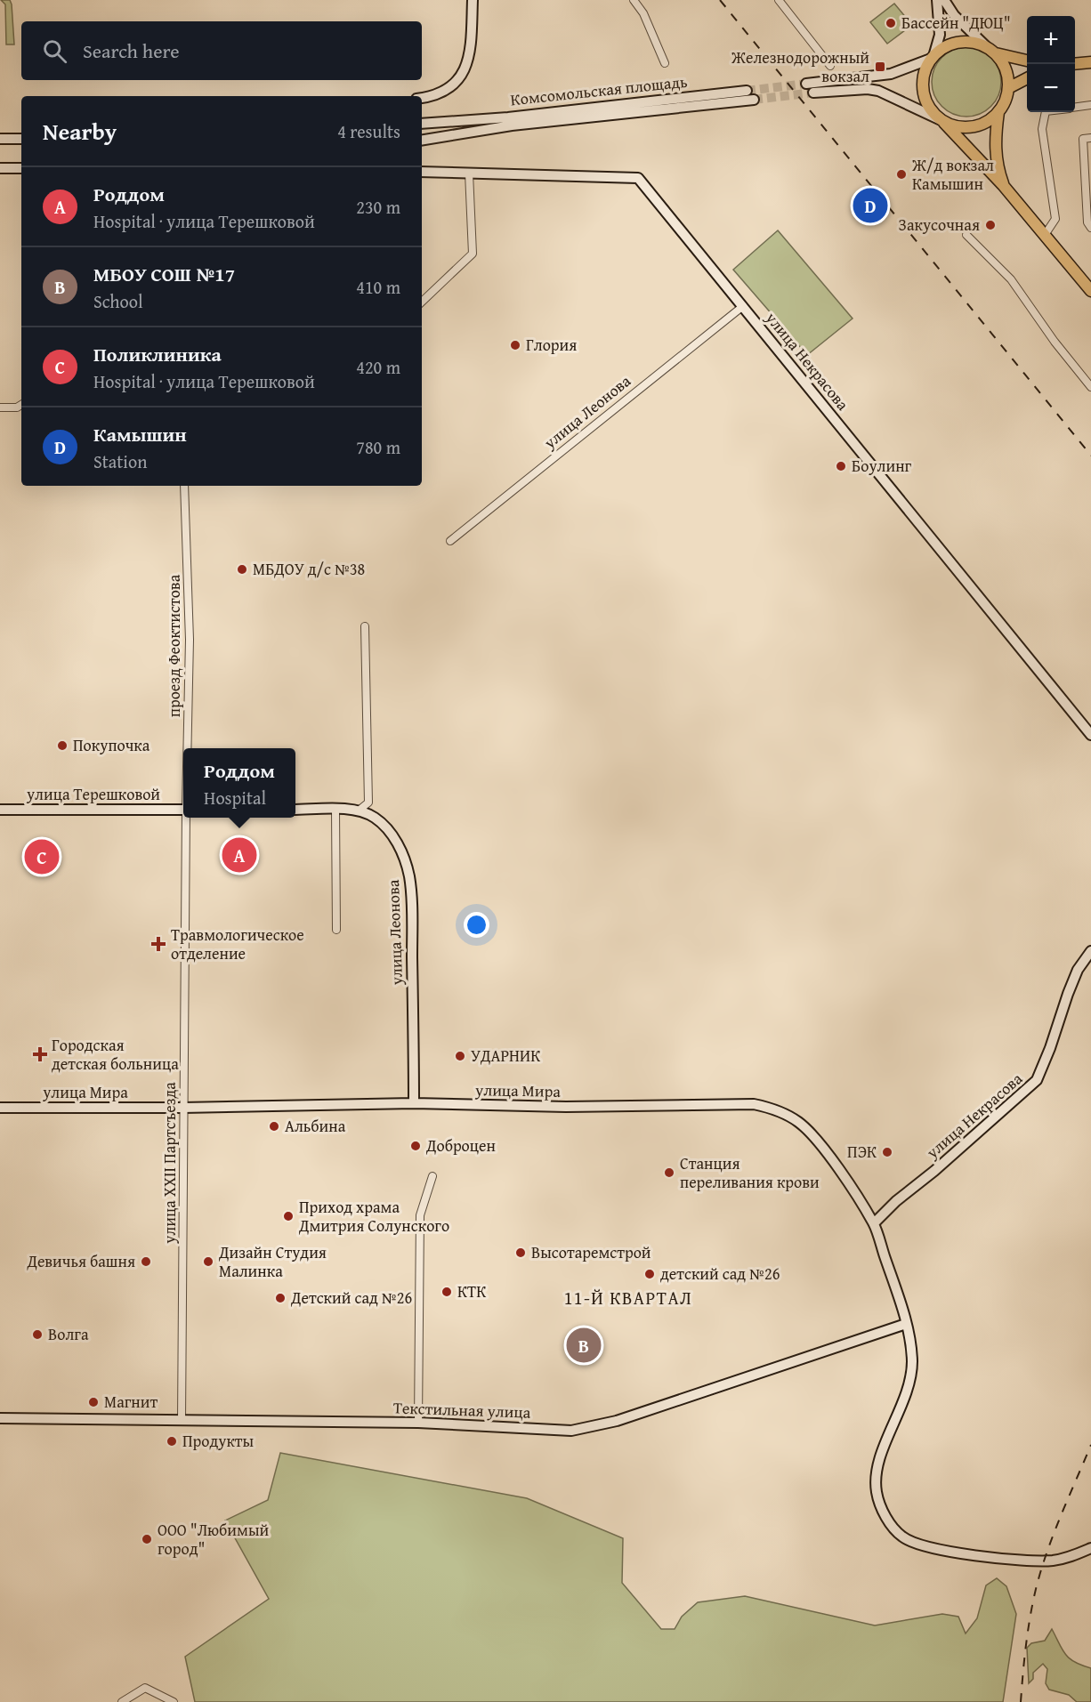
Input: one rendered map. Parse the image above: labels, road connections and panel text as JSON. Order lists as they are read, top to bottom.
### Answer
{
  "streets": {
    "street": [
      "Комсомольская площадь",
      "улица Некрасова",
      "улица Леонова",
      "проезд Феоктистова",
      "улица Терешковой",
      "улица Мира",
      "улица XXII Партсъезда",
      "Текстильная улица"
    ]
  },
  "crossings": [
    ["улица Некрасова", "улица Леонова"],
    ["улица Некрасова", "улица Мира"],
    ["улица Леонова", "улица Мира"],
    ["улица Мира", "улица XXII Партсъезда"],
    ["улица Мира", "Текстильная улица"],
    ["улица XXII Партсъезда", "Текстильная улица"]
  ],
  "districts": ["11-Й КВАРТАЛ"],
  "places": {
    "other": [
      "Бассейн \"ДЮЦ\"",
      "Ж/д вокзал Камышин",
      "Закусочная",
      "Глория",
      "Боулинг",
      "МБДОУ д/с №38",
      "Покупочка",
      "УДАРНИК",
      "Альбина",
      "Доброцен",
      "ПЭК",
      "Станция переливания крови",
      "Приход храма Дмитрия Солунского",
      "Высотаремстрой",
      "Девичья башня",
      "Дизайн Студия Малинка",
      "детский сад №26",
      "КТК",
      "Детский сад №26",
      "Волга",
      "Магнит",
      "Продукты",
      "ООО \"Любимый город\""
    ],
    "transit": ["Железнодорожный вокзал"],
    "health": ["Травмологическое отделение", "Городская детская больница"]
  },
  "page": {
    "map_buttons": ["+", "−"],
    "search": "Search here",
    "heading": ["Nearby", "4 results"],
    "list": [
      {
        "mark": "A",
        "name": "Роддом",
        "note": "Hospital · улица Терешковой",
        "value": "230 m"
      },
      {
        "mark": "B",
        "name": "МБОУ СОШ №17",
        "note": "School",
        "value": "410 m"
      },
      {
        "mark": "C",
        "name": "Поликлиника",
        "note": "Hospital · улица Терешковой",
        "value": "420 m"
      },
      {
        "mark": "D",
        "name": "Камышин",
        "note": "Station",
        "value": "780 m"
      }
    ],
    "pins": [
      "D",
      "A",
      "C",
      "B"
    ],
    "popup": ["Роддом", "Hospital"]
  }
}
